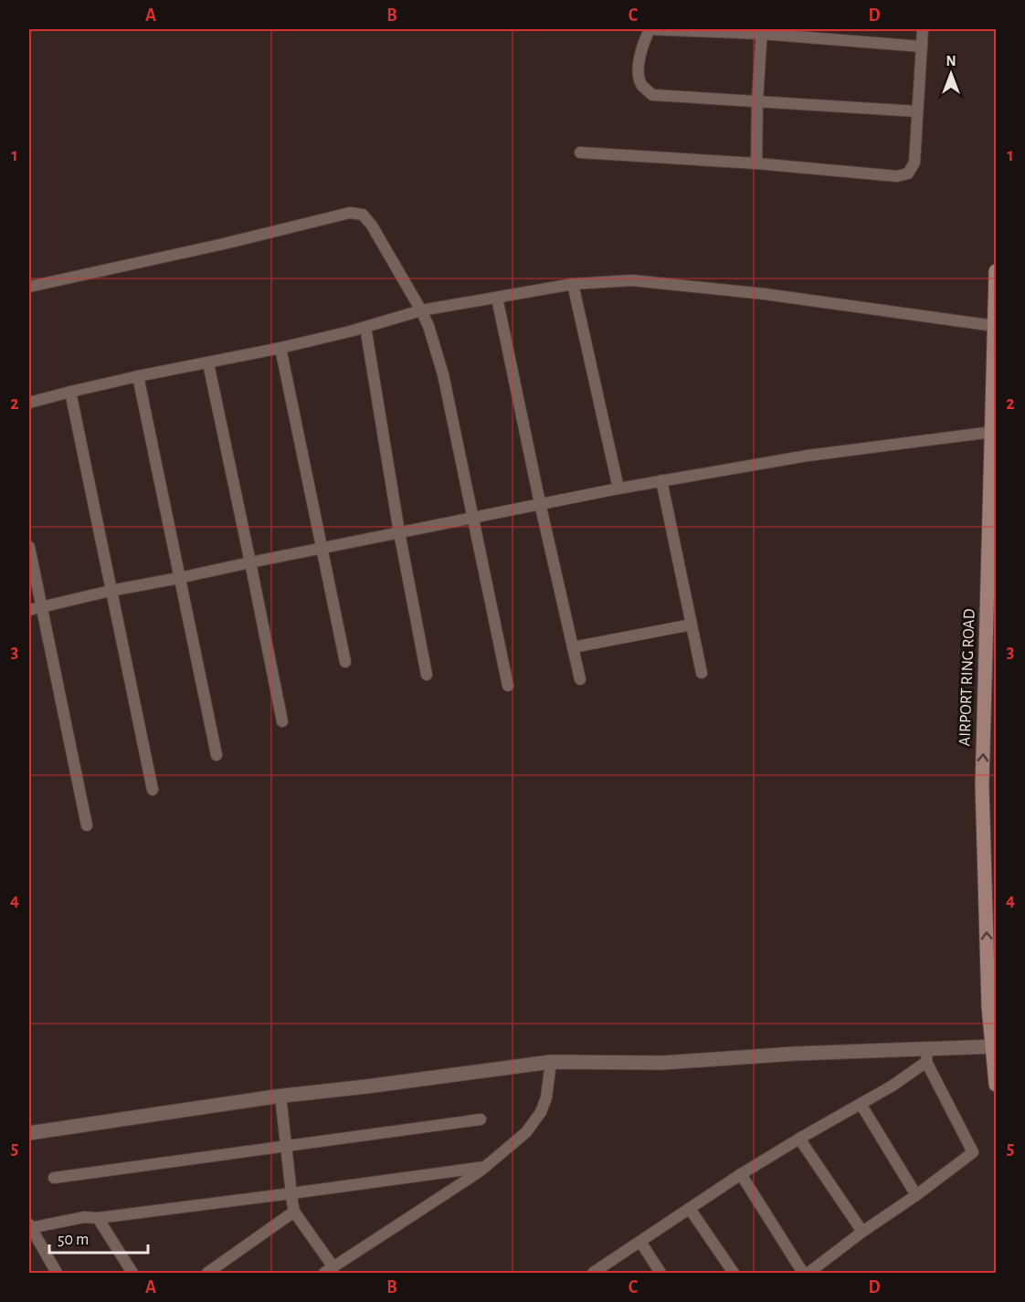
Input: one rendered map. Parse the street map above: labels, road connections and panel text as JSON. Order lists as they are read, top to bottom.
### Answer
{
  "streets": {
    "main road": ["AIRPORT RING ROAD"]
  },
  "one_way": ["AIRPORT RING ROAD"],
  "scale_bar": "50 m",
  "north": "top",
  "grid": {
    "columns": [
      "A",
      "B",
      "C",
      "D"
    ],
    "rows": [
      "1",
      "2",
      "3",
      "4",
      "5"
    ]
  }
}
